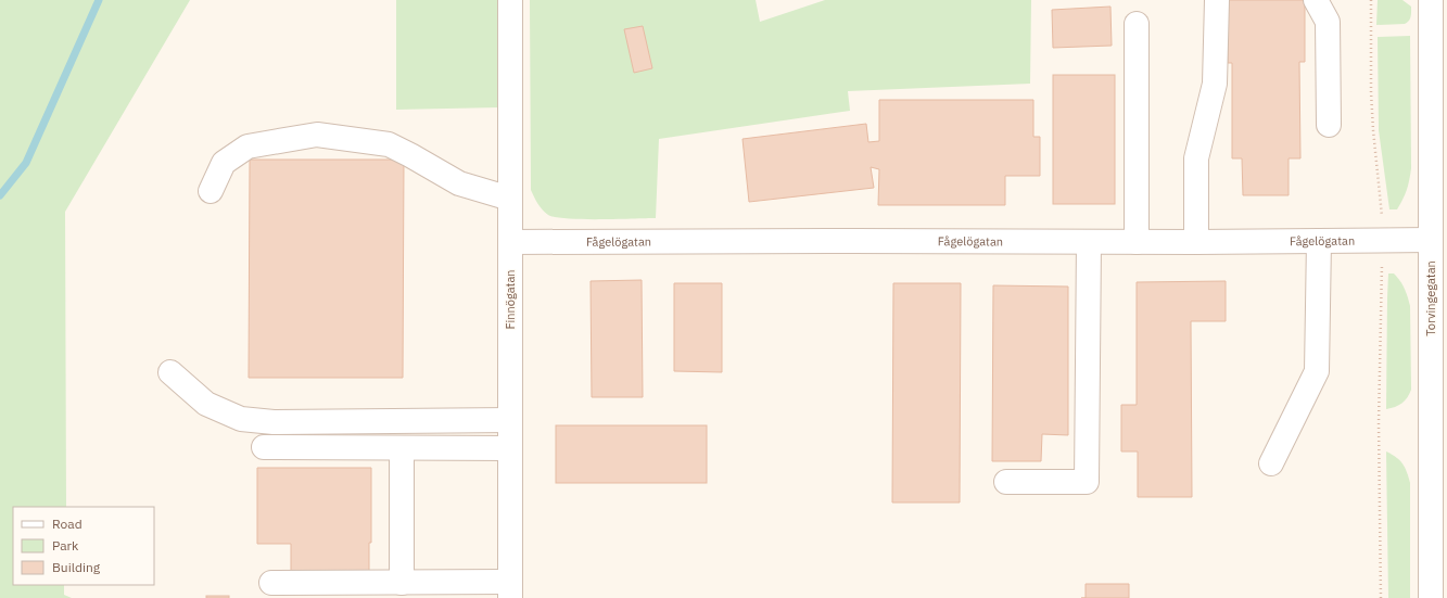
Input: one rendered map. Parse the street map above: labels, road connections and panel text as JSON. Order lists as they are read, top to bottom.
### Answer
{
  "streets": {
    "street": ["Fågelögatan", "Torvingegatan", "Finnögatan"]
  },
  "crossings": [
    ["Fågelögatan", "Torvingegatan"],
    ["Fågelögatan", "Finnögatan"]
  ],
  "legend": ["Road", "Park", "Building"]
}
